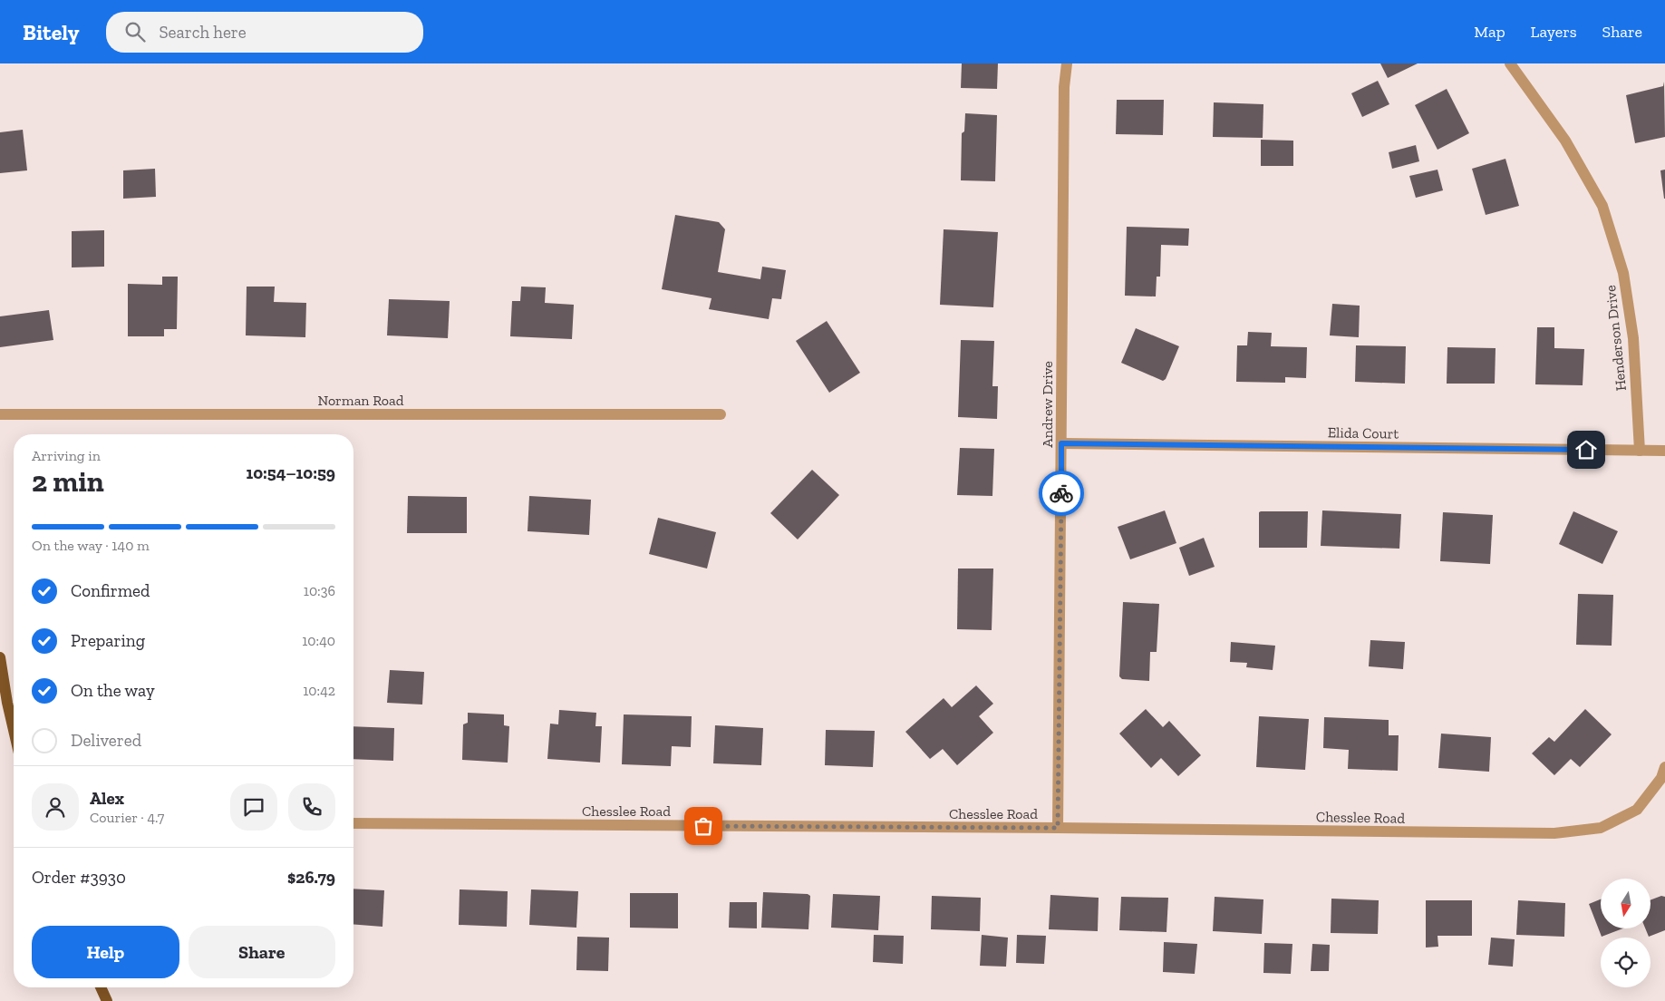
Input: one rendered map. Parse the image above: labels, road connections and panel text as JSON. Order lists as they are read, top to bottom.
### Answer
{
  "streets": {
    "street": [
      "Henderson Drive",
      "Norman Road",
      "Andrew Drive",
      "Elida Court",
      "Chesslee Road"
    ]
  },
  "crossings": [
    ["Henderson Drive", "Elida Court"],
    ["Andrew Drive", "Elida Court"],
    ["Andrew Drive", "Chesslee Road"]
  ],
  "north": "bottom",
  "page": {
    "header": "Bitely",
    "search": "Search here",
    "nav": ["Map", "Layers", "Share"],
    "heading": ["2 min", "Arriving in", "10:54–10:59"],
    "panel": [
      "Alex",
      "Courier · 4.7",
      "Order #3930",
      "$26.79"
    ],
    "bar": "On the way · 140 m",
    "list": [
      ["Confirmed", "10:36"],
      ["Preparing", "10:40"],
      ["On the way", "10:42"],
      "Delivered"
    ],
    "buttons": ["Help", "Share"]
  }
}
